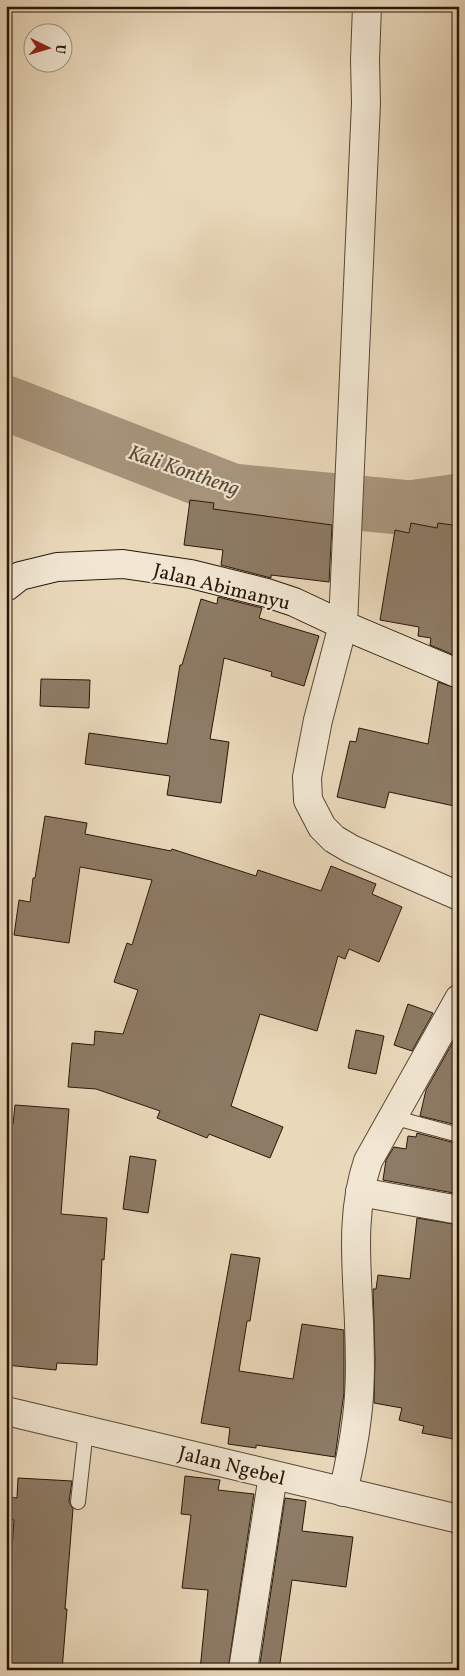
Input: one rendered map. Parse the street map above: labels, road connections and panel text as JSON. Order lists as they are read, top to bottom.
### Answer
{
  "streets": {
    "street": ["Jalan Abimanyu", "Jalan Ngebel"]
  },
  "water": ["Kali Kontheng"],
  "north": "right"
}
